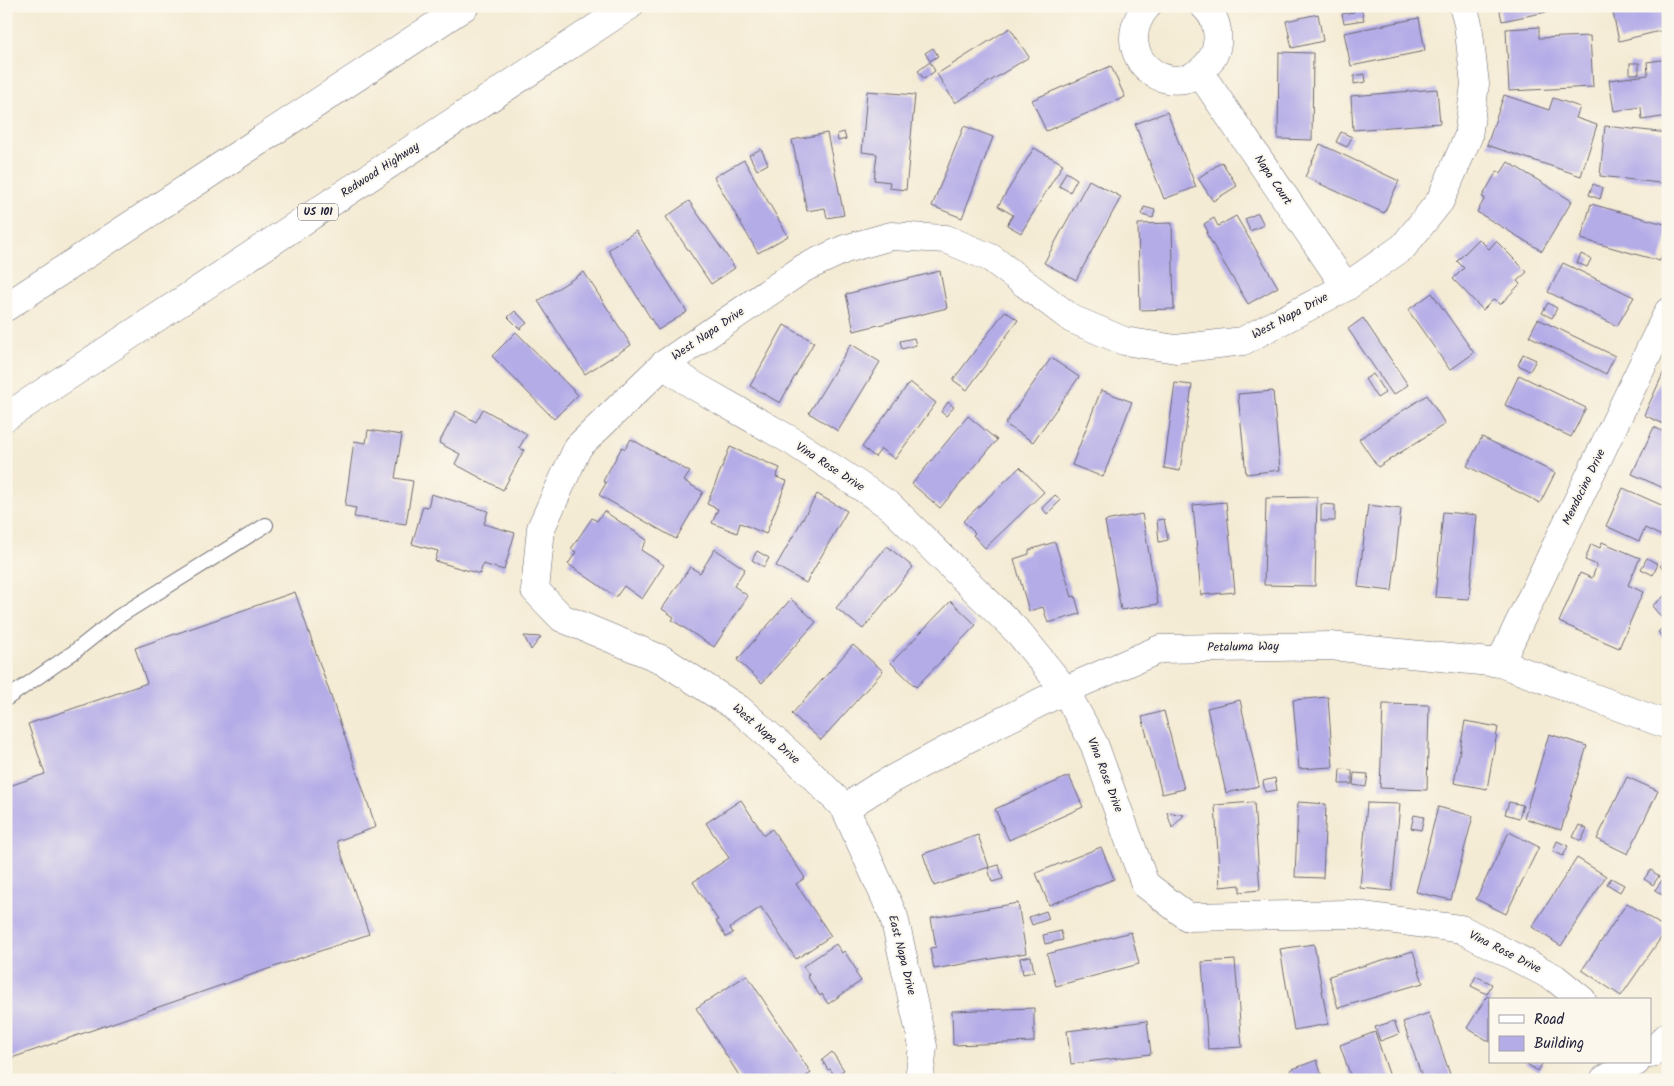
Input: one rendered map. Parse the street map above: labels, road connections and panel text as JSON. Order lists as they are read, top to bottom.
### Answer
{
  "streets": {
    "main road": [
      "Redwood Highway",
      "Napa Court",
      "US 101",
      "West Napa Drive",
      "Vina Rose Drive",
      "Mendocino Drive",
      "Petaluma Way",
      "East Napa Drive"
    ]
  },
  "crossings": [
    ["Napa Court", "West Napa Drive"],
    ["West Napa Drive", "Vina Rose Drive"],
    ["West Napa Drive", "Petaluma Way"],
    ["West Napa Drive", "East Napa Drive"],
    ["Vina Rose Drive", "Petaluma Way"],
    ["Mendocino Drive", "Petaluma Way"],
    ["Petaluma Way", "East Napa Drive"]
  ],
  "legend": ["Road", "Building"]
}
